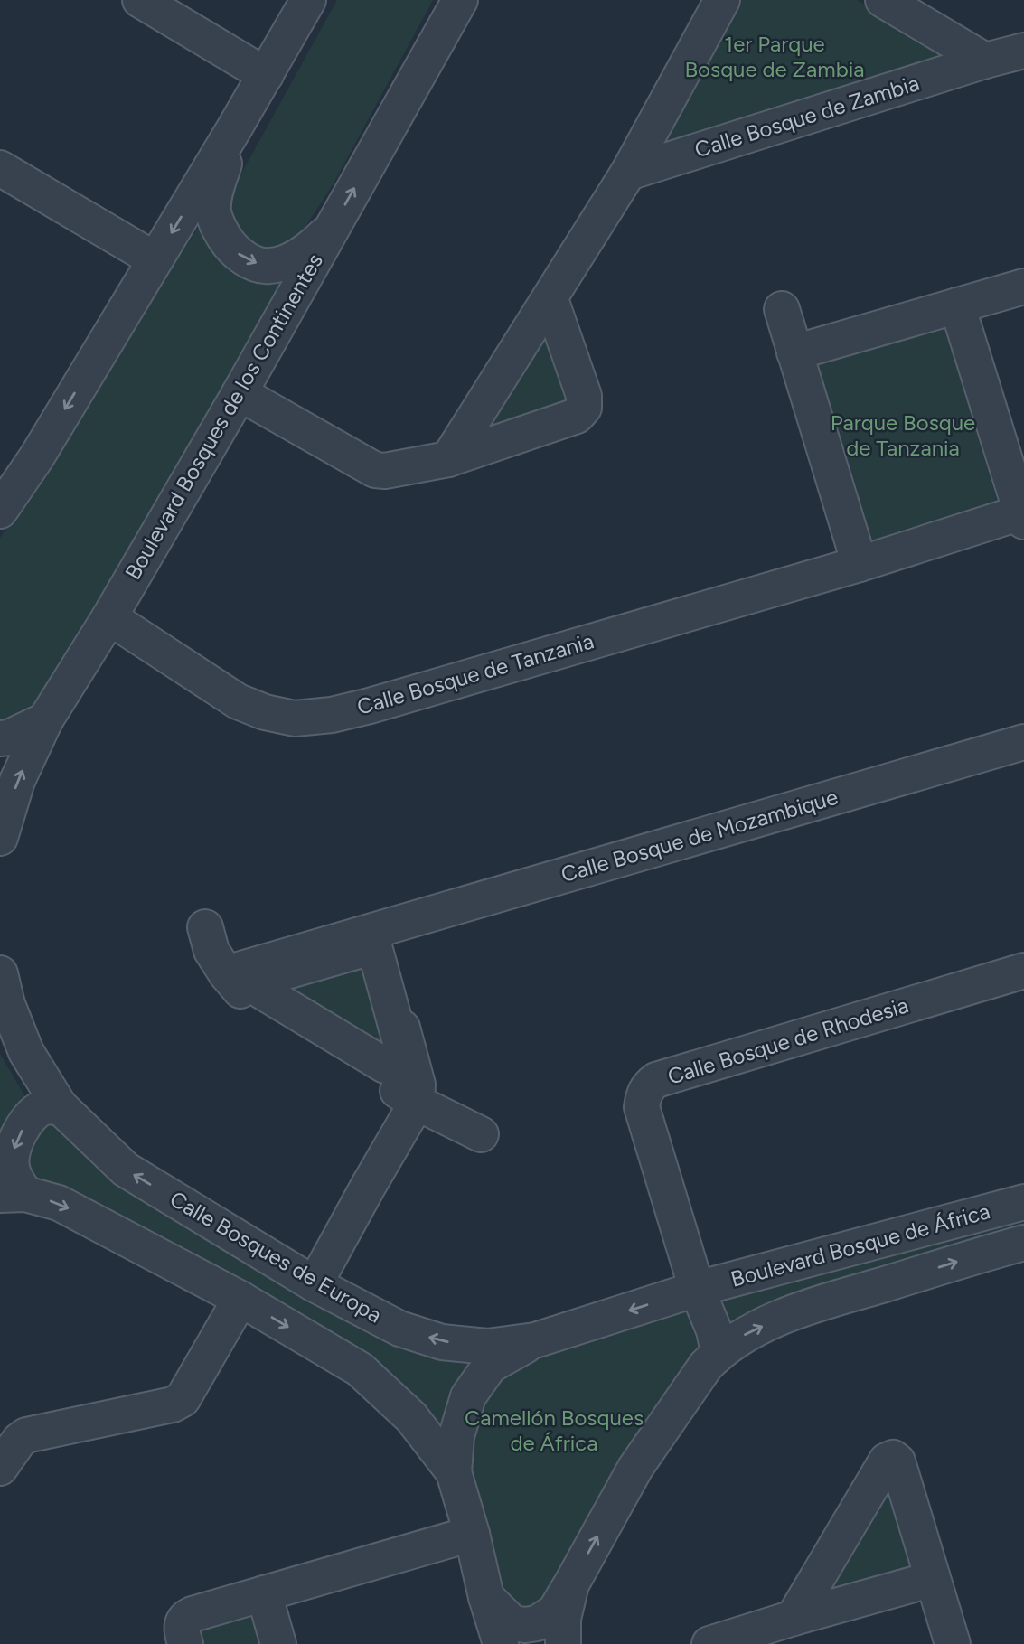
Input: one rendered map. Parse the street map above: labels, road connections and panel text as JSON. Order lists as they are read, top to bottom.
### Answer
{
  "streets": {
    "street": [
      "Calle Bosque de Zambia",
      "Boulevard Bosques de los Continentes",
      "Calle Bosque de Tanzania",
      "Calle Bosque de Mozambique",
      "Calle Bosque de Rhodesia",
      "Boulevard Bosque de África",
      "Calle Bosques de Europa"
    ]
  },
  "crossings": [
    ["Boulevard Bosques de los Continentes", "Calle Bosque de Tanzania"],
    ["Calle Bosque de Rhodesia", "Boulevard Bosque de África"],
    ["Calle Bosque de Rhodesia", "Calle Bosques de Europa"],
    ["Boulevard Bosque de África", "Calle Bosques de Europa"]
  ],
  "parks": ["1er Parque Bosque de Zambia", "Parque Bosque de Tanzania", "Camellón Bosques de África"]
}
